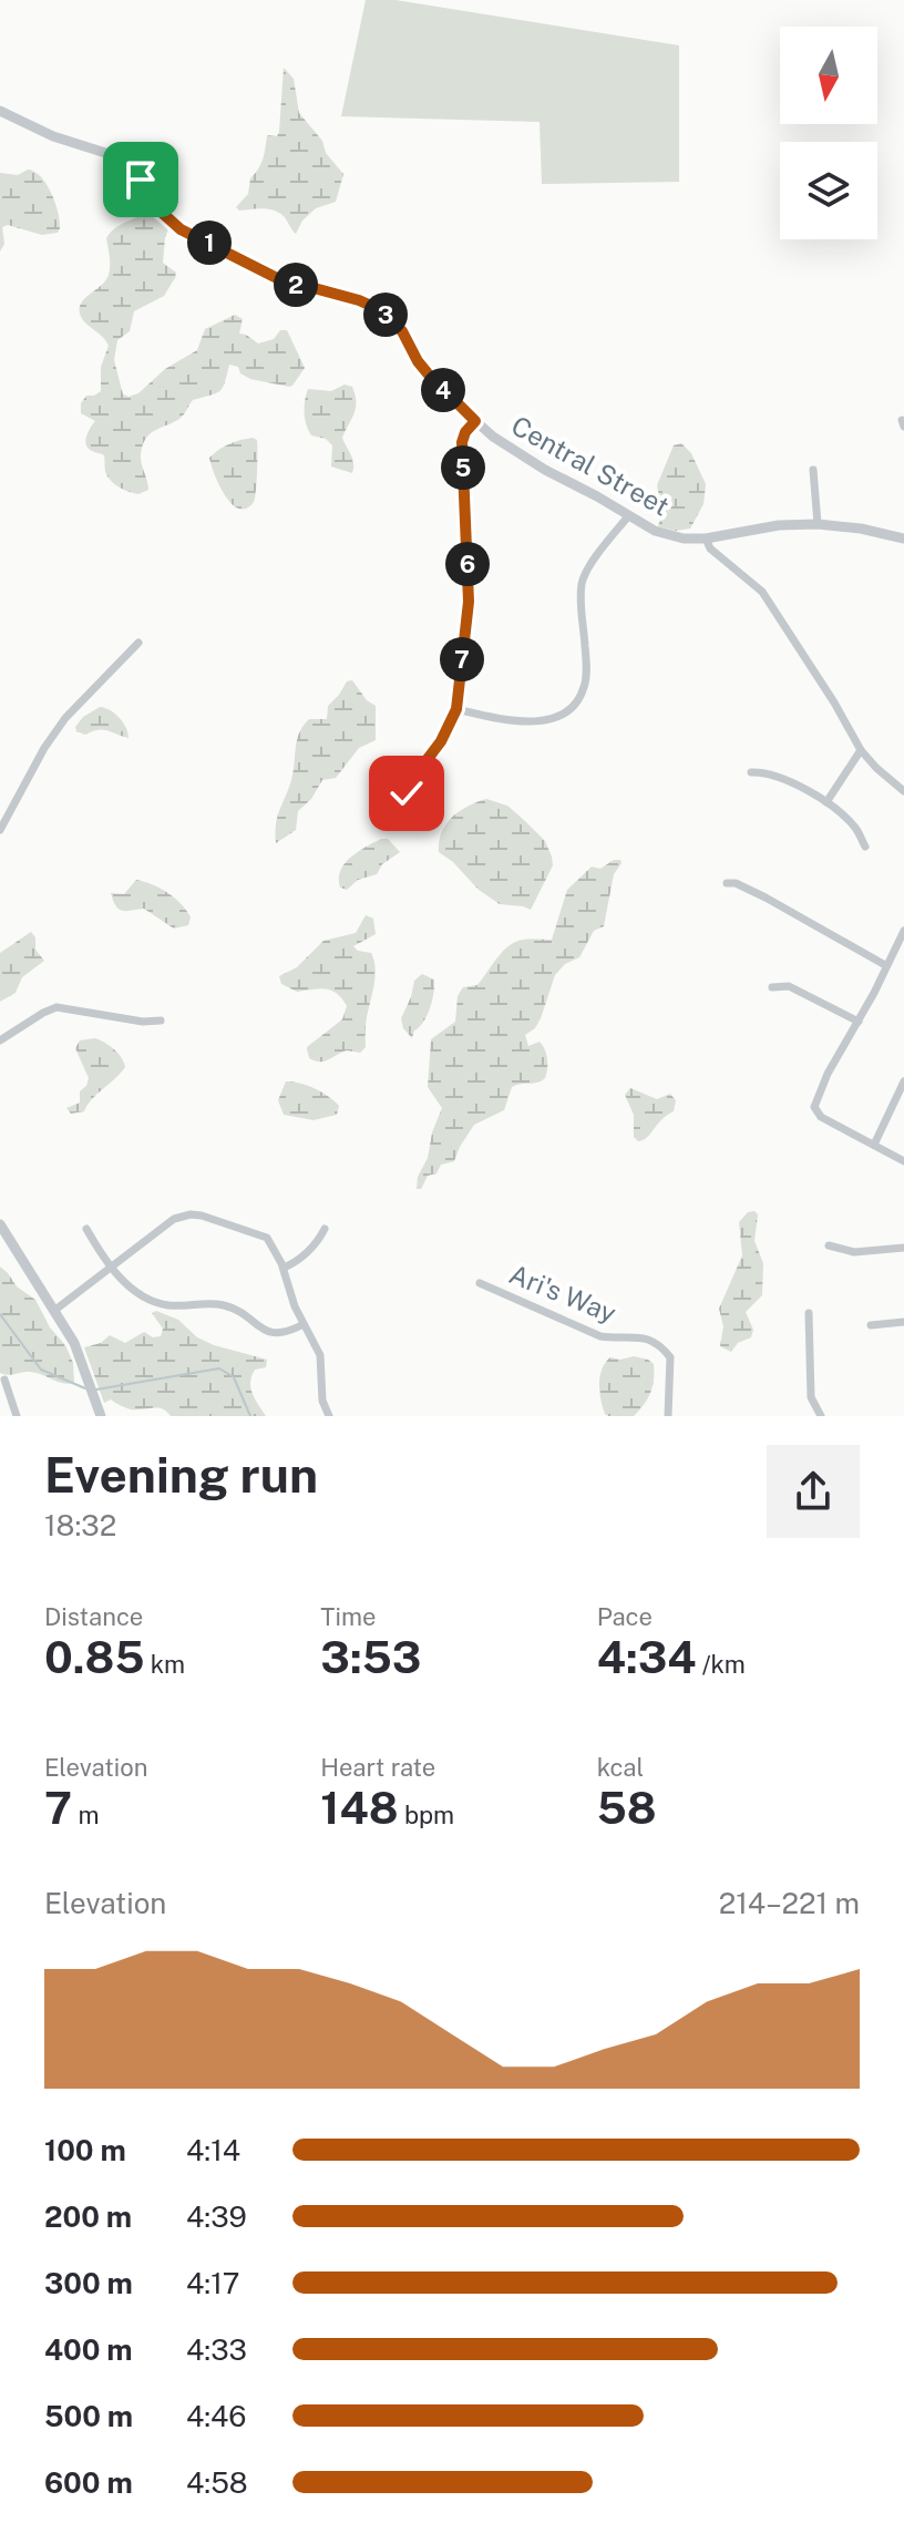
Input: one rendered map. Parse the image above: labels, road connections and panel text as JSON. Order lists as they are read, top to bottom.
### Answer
{
  "streets": {
    "street": ["Central Street", "Ari's Way"]
  },
  "north": "bottom",
  "page": {
    "pins": [
      "1",
      "2",
      "3",
      "4",
      "5",
      "6",
      "7"
    ],
    "heading": ["Evening run", "18:32"],
    "stats": [
      ["Distance", "0.85 km"],
      ["Time", "3:53"],
      ["Pace", "4:34 /km"],
      ["Elevation", "7 m"],
      ["Heart rate", "148 bpm"],
      ["kcal", "58"]
    ],
    "chart": ["Elevation", "214–221 m"],
    "list": [
      {
        "name": "100 m",
        "note": "4:14"
      },
      {
        "name": "200 m",
        "note": "4:39"
      },
      {
        "name": "300 m",
        "note": "4:17"
      },
      {
        "name": "400 m",
        "note": "4:33"
      },
      {
        "name": "500 m",
        "note": "4:46"
      },
      {
        "name": "600 m",
        "note": "4:58"
      }
    ]
  }
}
